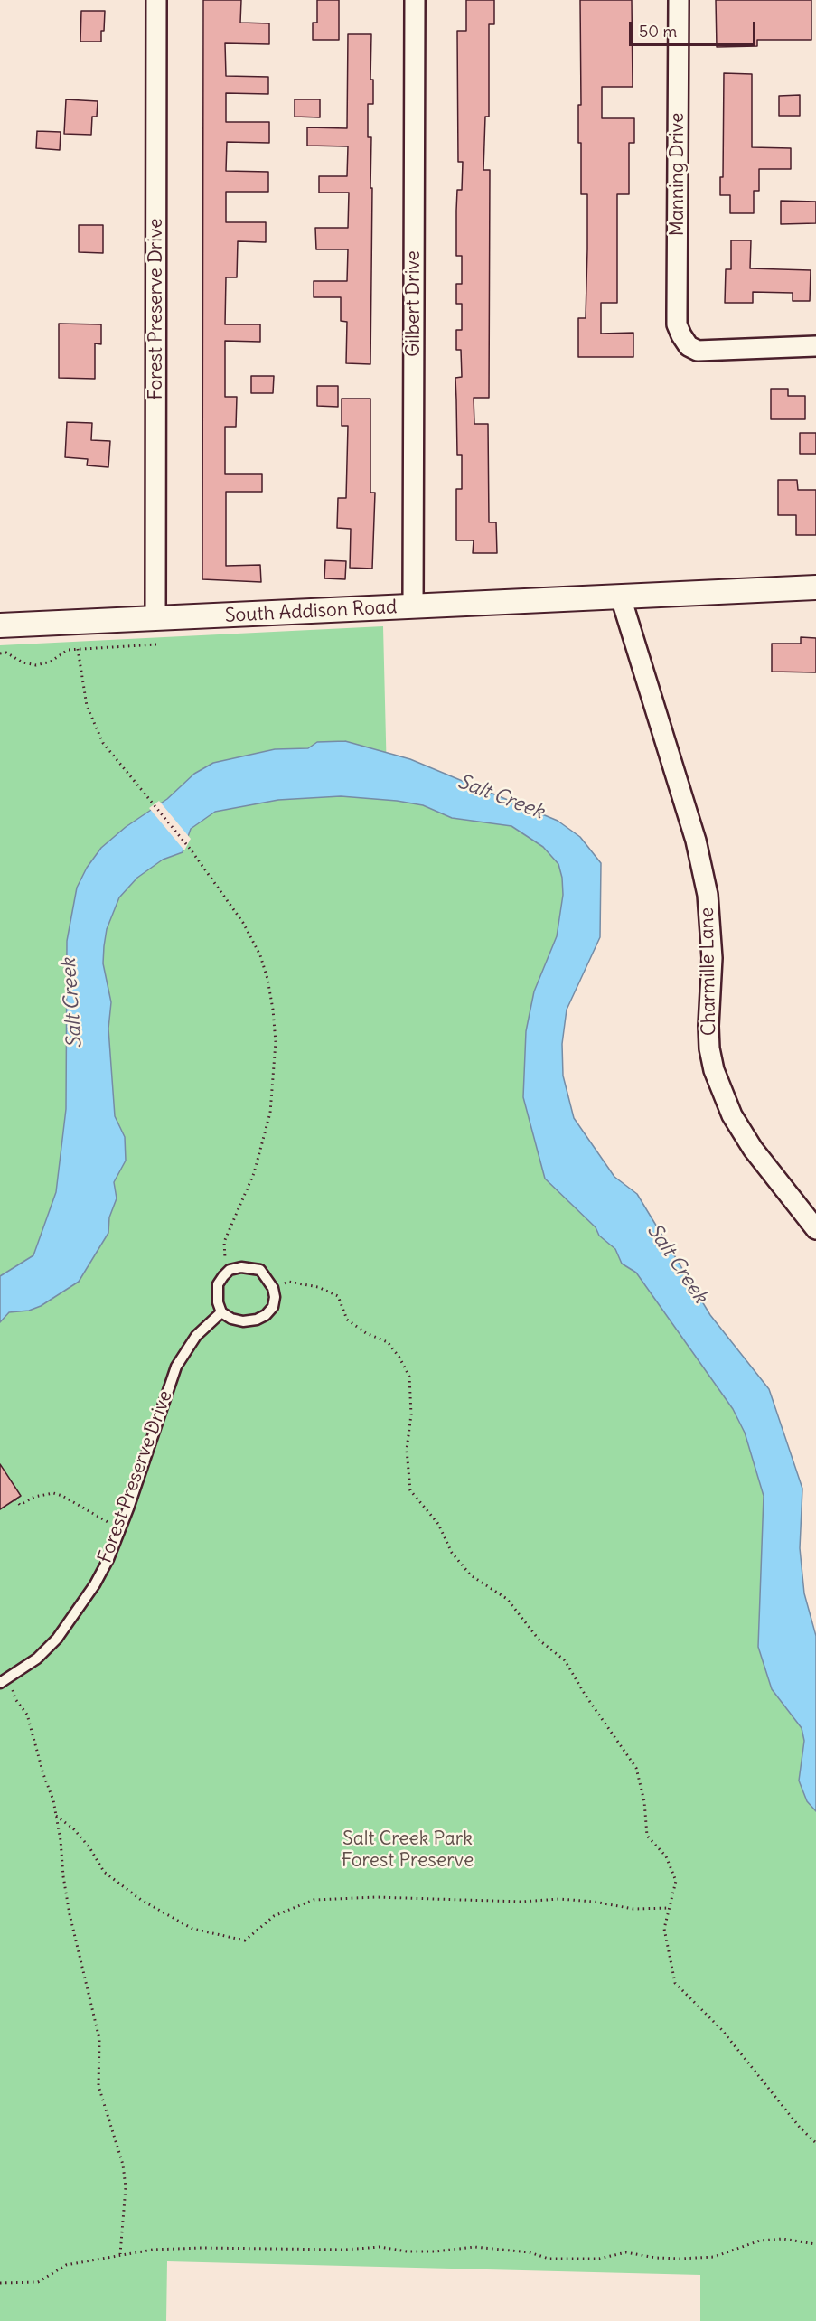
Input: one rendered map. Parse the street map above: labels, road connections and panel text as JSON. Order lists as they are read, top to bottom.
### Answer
{
  "streets": {
    "street": [
      "Manning Drive",
      "Gilbert Drive",
      "Forest Preserve Drive",
      "South Addison Road",
      "Charmille Lane"
    ]
  },
  "crossings": [
    ["Gilbert Drive", "South Addison Road"],
    ["Forest Preserve Drive", "South Addison Road"],
    ["South Addison Road", "Charmille Lane"]
  ],
  "water": ["Salt Creek"],
  "parks": ["Salt Creek Park Forest Preserve"],
  "scale_bar": "50 m"
}
